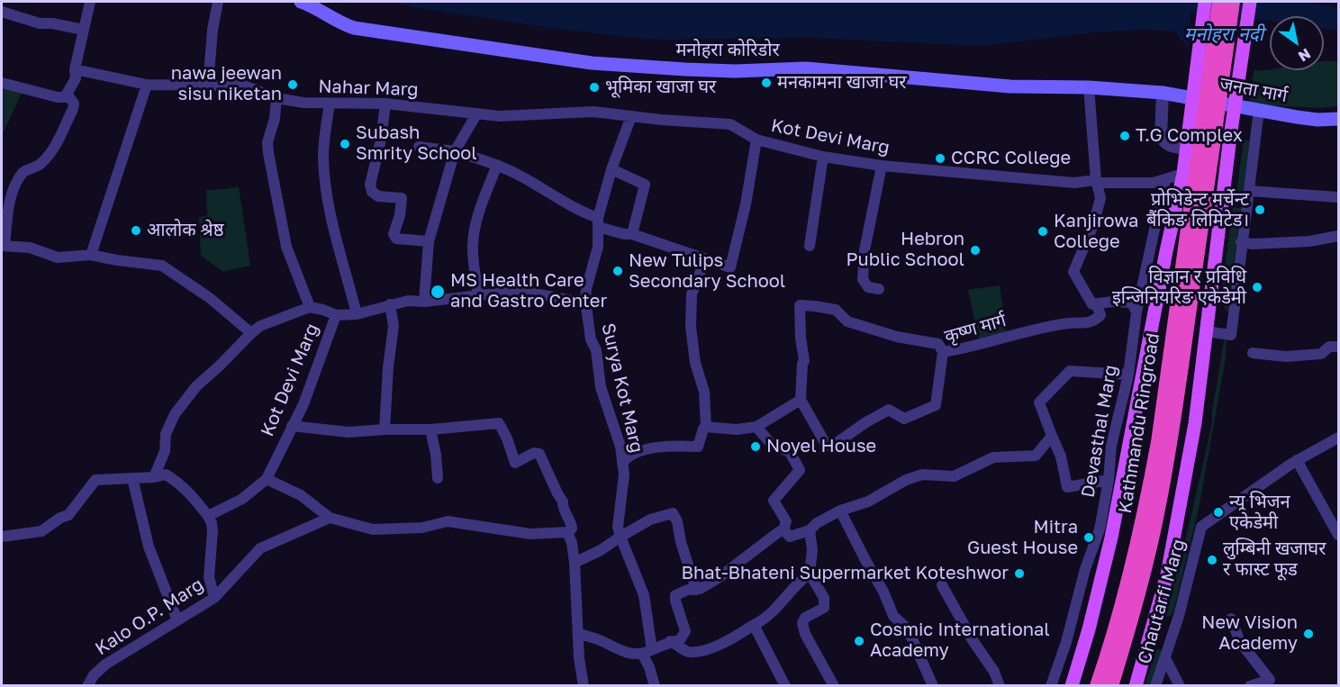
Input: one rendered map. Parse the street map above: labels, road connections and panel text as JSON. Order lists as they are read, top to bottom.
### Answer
{
  "streets": {
    "highway": ["Kathmandu Ringroad"],
    "main road": ["मनोहरा कोरिडोर", "जनता मार्ग"],
    "street": [
      "Nahar Marg",
      "Kot Devi Marg",
      "कृष्ण मार्ग",
      "Surya Kot Marg",
      "Devasthal Marg",
      "Chautarfi Marg",
      "Kalo O.P. Marg"
    ]
  },
  "crossings": [
    ["मनोहरा कोरिडोर", "जनता मार्ग"],
    ["Nahar Marg", "Kot Devi Marg"],
    ["Nahar Marg", "Surya Kot Marg"],
    ["Kot Devi Marg", "Surya Kot Marg"],
    ["Kot Devi Marg", "Devasthal Marg"]
  ],
  "water": ["मनोहरा नदी"],
  "places": [
    "मनकामना खाजा घर",
    "nawa jeewan sisu niketan",
    "भूमिका खाजा घर",
    "T.G Complex",
    "Subash Smrity School",
    "CCRC College",
    "प्रोभिडेन्ट मर्चेन्ट बैंकिङ लिमिटेड।",
    "आलोक श्रेष्ठ",
    "Kanjirowa College",
    "Hebron Public School",
    "New Tulips Secondary School",
    "विज्ञान र प्रविधि इन्जिनियरिङ एकेडेमी",
    "MS Health Care and Gastro Center",
    "Noyel House",
    "न्यू भिजन एकेडेमी",
    "Mitra Guest House",
    "लुम्बिनी खजाघर र फास्ट फूड",
    "Bhat-Bhateni Supermarket Koteshwor",
    "New Vision Academy",
    "Cosmic International Academy"
  ],
  "north": "bottom right"
}
